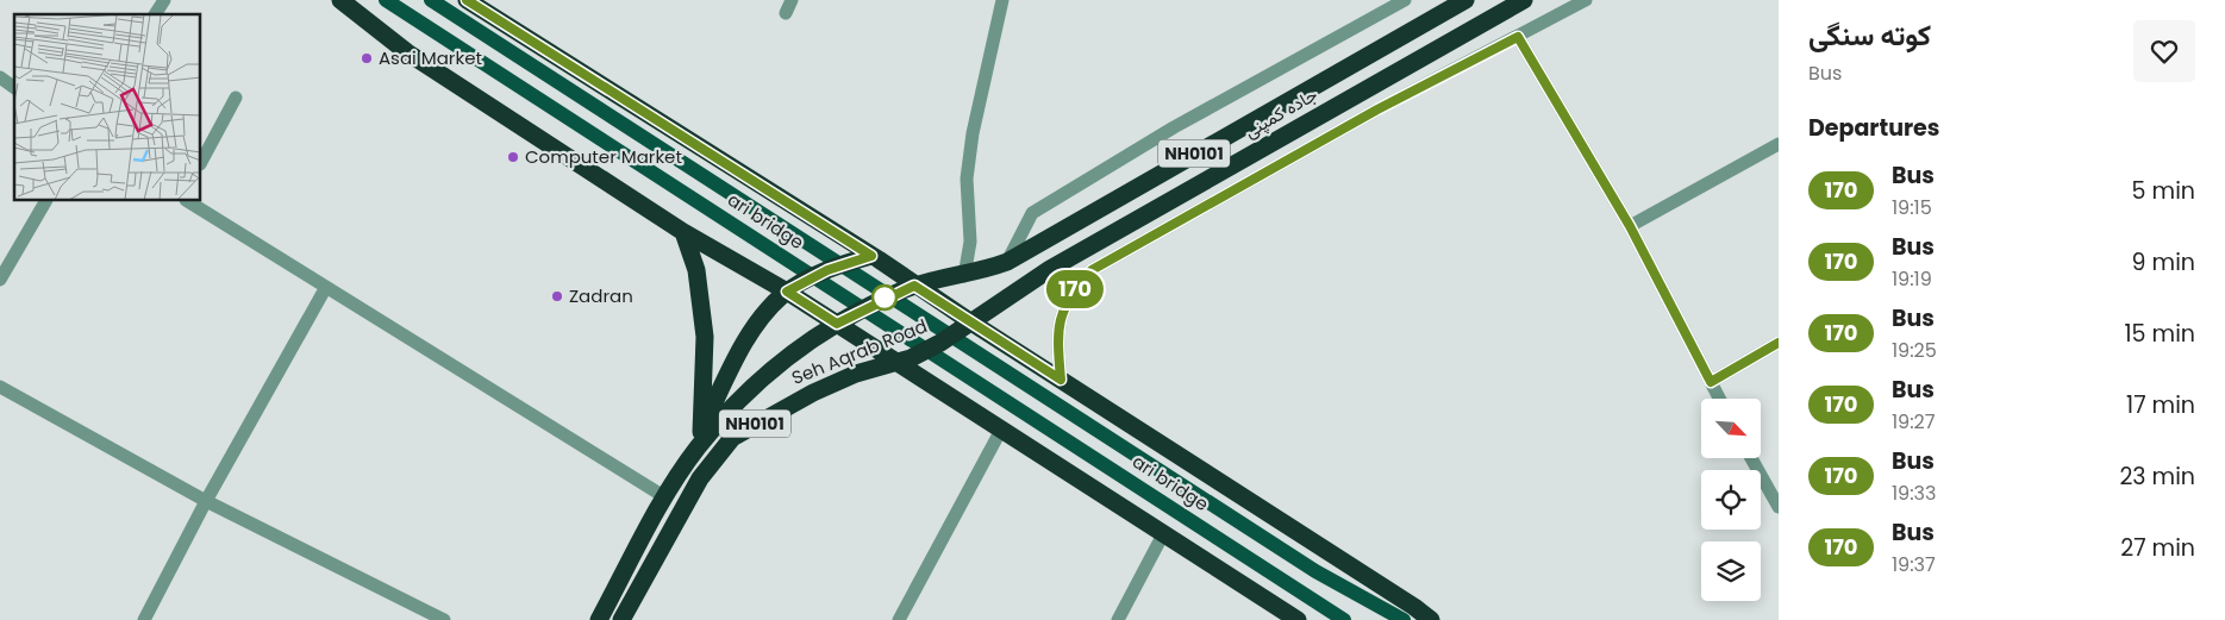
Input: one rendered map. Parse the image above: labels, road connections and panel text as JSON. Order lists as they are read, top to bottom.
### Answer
{
  "streets": {
    "highway": ["جاده کمپنی", "NH0101", "Seh Aqrab Road"],
    "main road": ["ari bridge"]
  },
  "crossings": [
    ["جاده کمپنی", "NH0101"],
    ["جاده کمپنی", "Seh Aqrab Road"],
    ["NH0101", "Seh Aqrab Road"]
  ],
  "places": ["Asai Market", "Computer Market", "Zadran"],
  "lines": ["bus line 170"],
  "north": "bottom right",
  "page": {
    "on_map": "170",
    "heading": [
      ["کوته سنگی", "Bus"],
      "Departures"
    ],
    "list": [
      {
        "mark": "170",
        "name": "Bus",
        "note": "19:15",
        "value": "5 min"
      },
      {
        "mark": "170",
        "name": "Bus",
        "note": "19:19",
        "value": "9 min"
      },
      {
        "mark": "170",
        "name": "Bus",
        "note": "19:25",
        "value": "15 min"
      },
      {
        "mark": "170",
        "name": "Bus",
        "note": "19:27",
        "value": "17 min"
      },
      {
        "mark": "170",
        "name": "Bus",
        "note": "19:33",
        "value": "23 min"
      },
      {
        "mark": "170",
        "name": "Bus",
        "note": "19:37",
        "value": "27 min"
      }
    ]
  }
}
